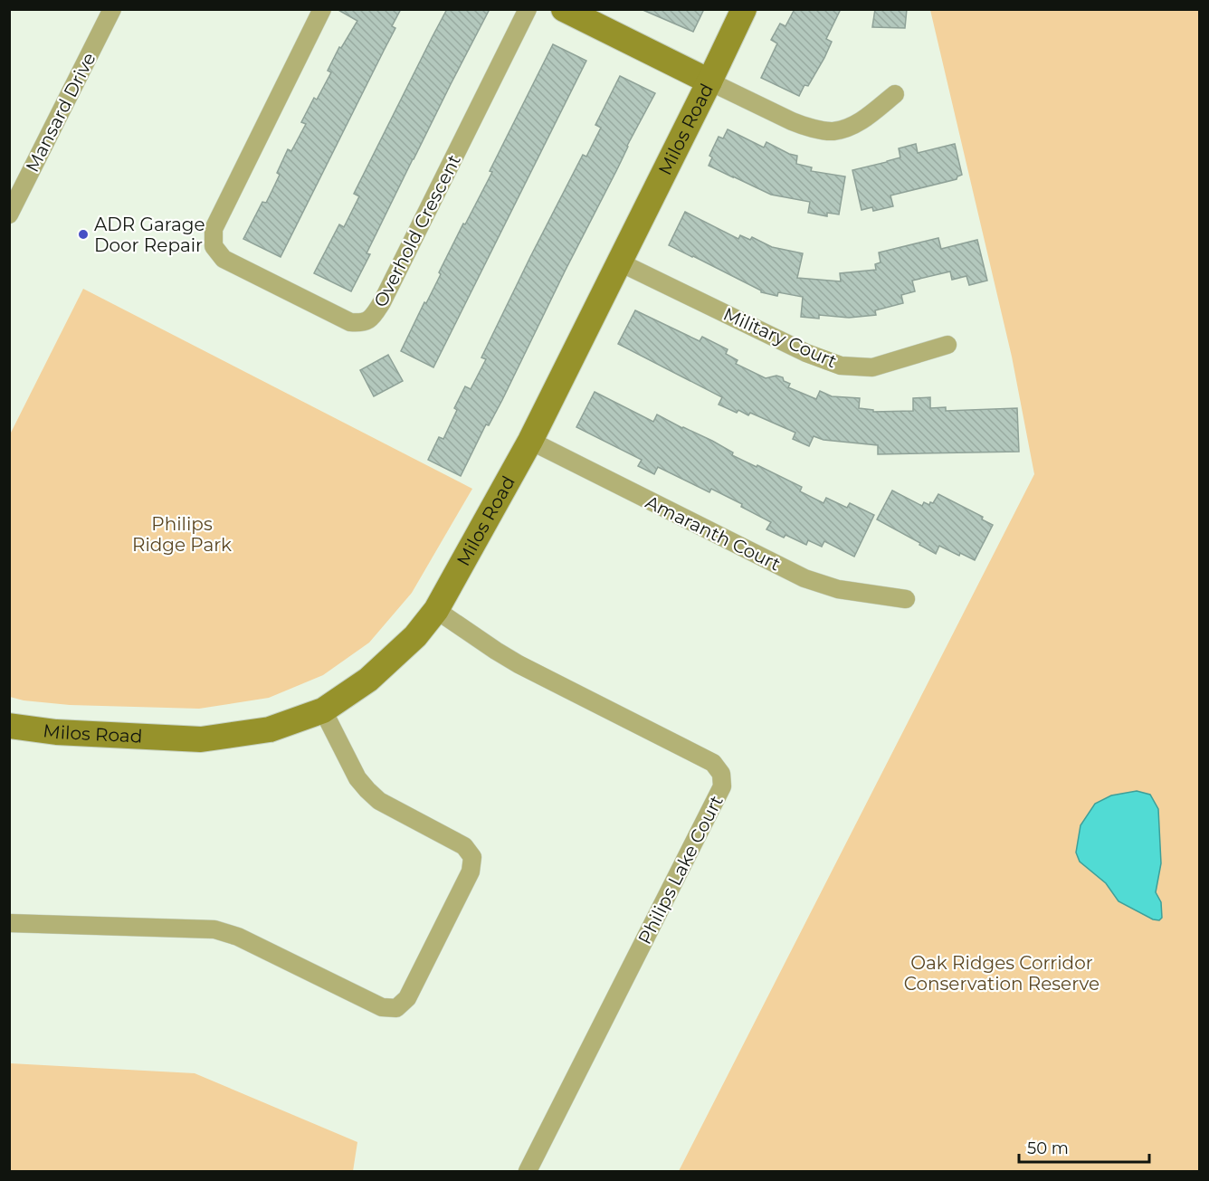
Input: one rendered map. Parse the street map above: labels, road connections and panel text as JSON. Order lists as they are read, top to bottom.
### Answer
{
  "streets": {
    "street": [
      "Mansard Drive",
      "Milos Road",
      "Overhold Crescent",
      "Military Court",
      "Amaranth Court",
      "Philips Lake Court"
    ]
  },
  "crossings": [
    ["Milos Road", "Military Court"],
    ["Milos Road", "Amaranth Court"],
    ["Milos Road", "Philips Lake Court"]
  ],
  "parks": ["Philips Ridge Park", "Oak Ridges Corridor Conservation Reserve"],
  "places": ["ADR Garage Door Repair"],
  "scale_bar": "50 m"
}
